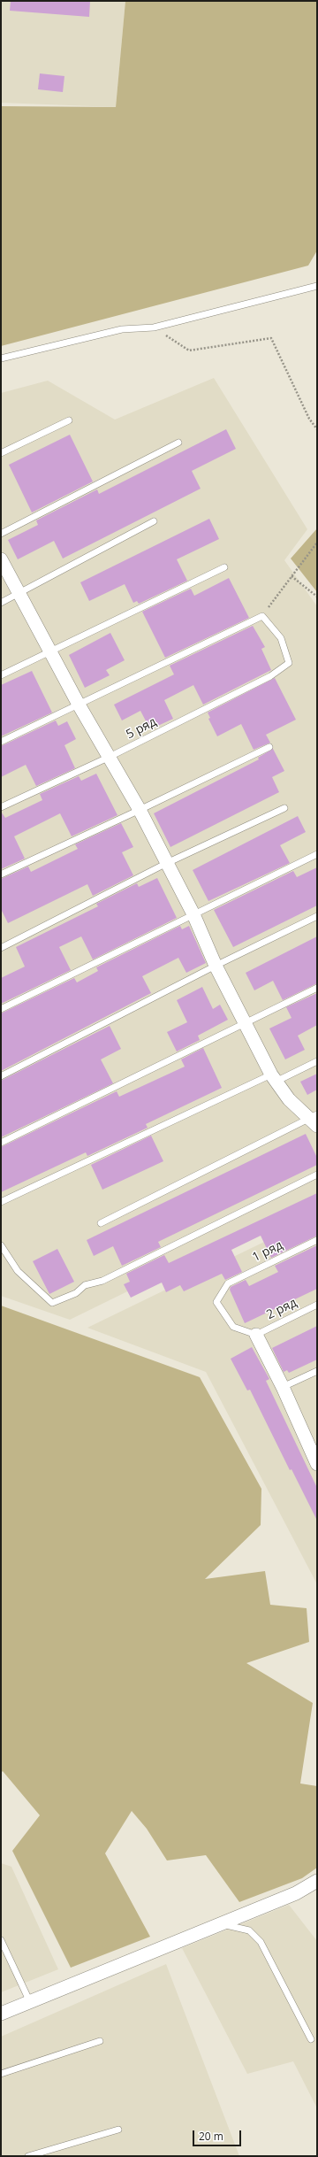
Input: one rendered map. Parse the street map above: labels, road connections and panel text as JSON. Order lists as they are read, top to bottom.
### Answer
{
  "streets": {
    "lane": ["5 ряд", "1 ряд", "2 ряд"]
  },
  "crossings": [
    ["1 ряд", "2 ряд"]
  ],
  "scale_bar": "20 m"
}
